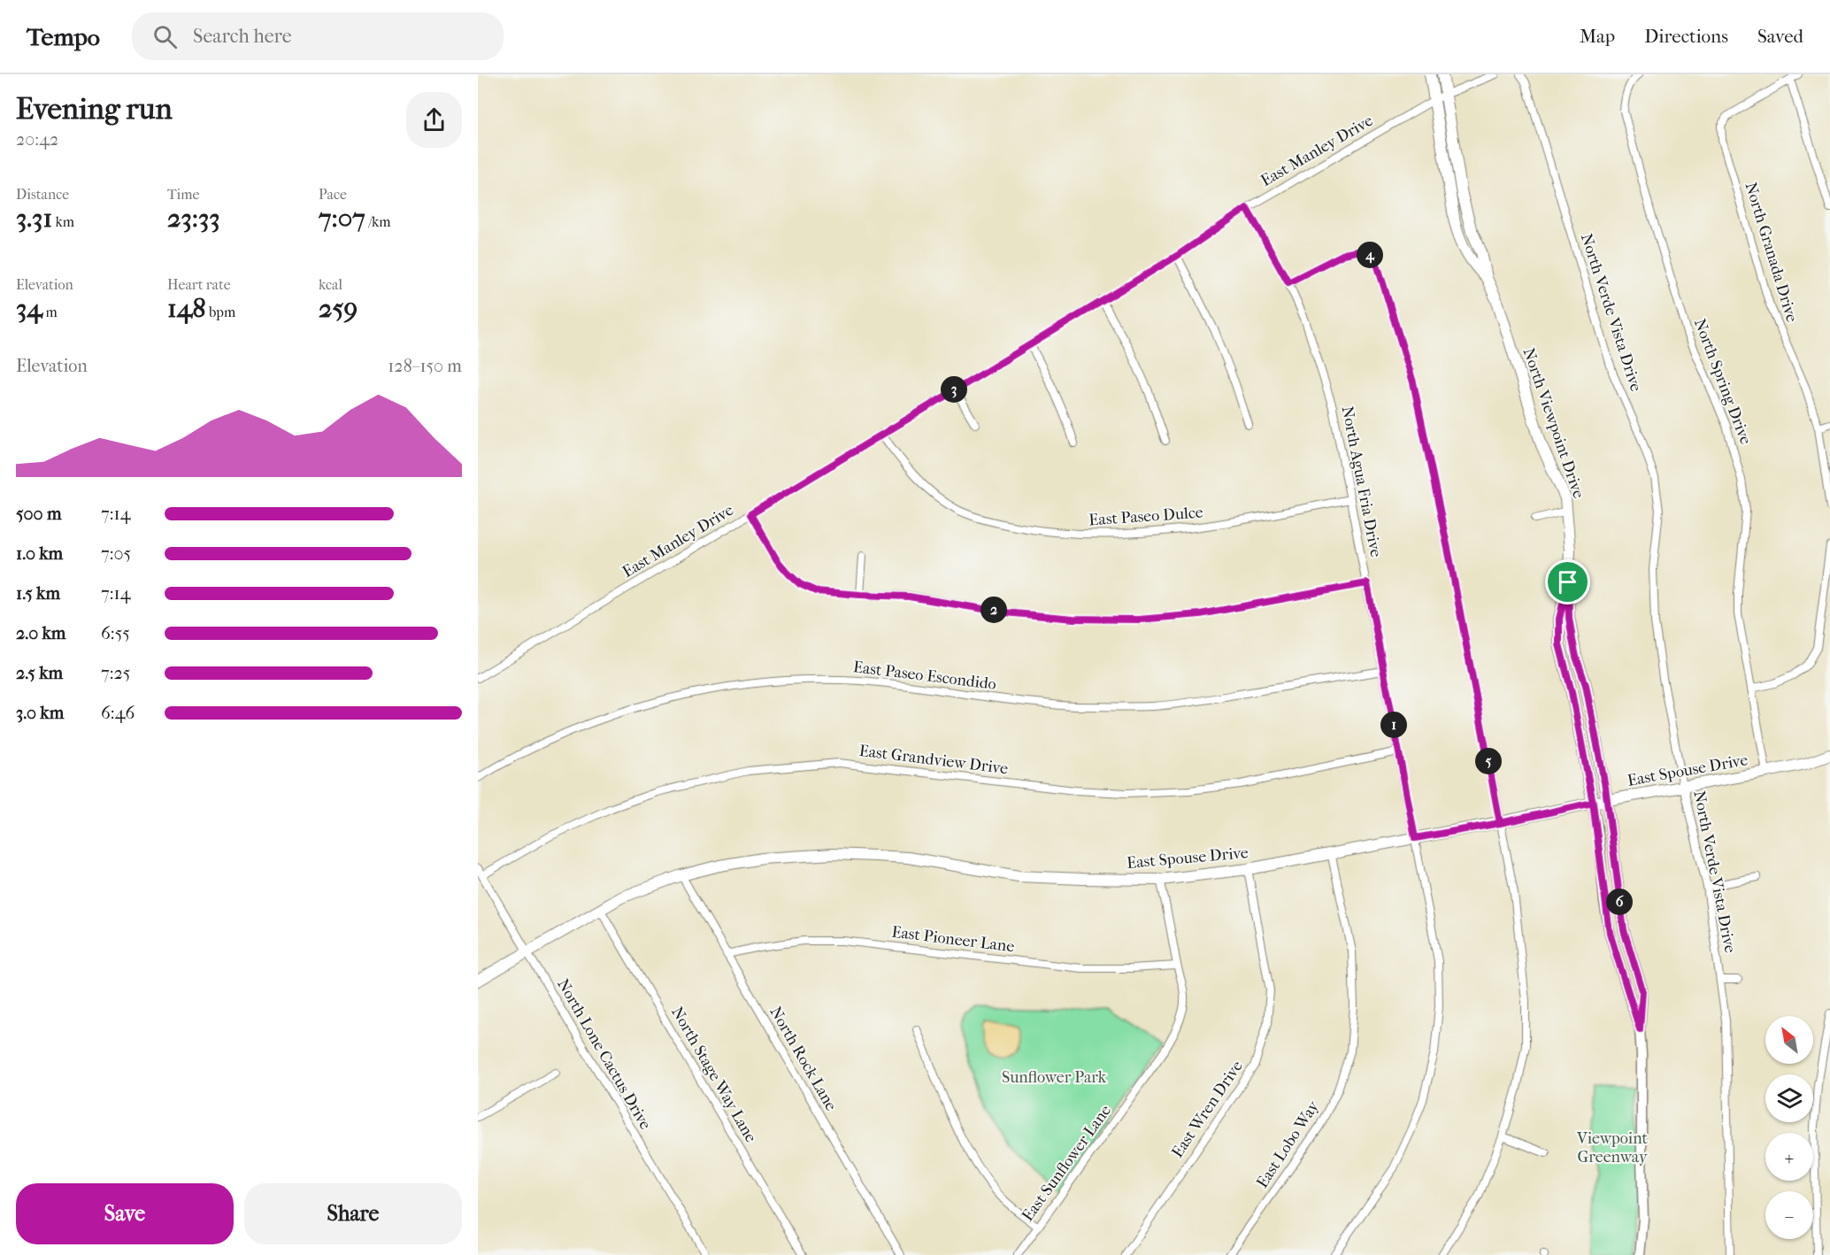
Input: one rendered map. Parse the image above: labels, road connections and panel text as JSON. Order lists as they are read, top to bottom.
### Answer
{
  "streets": {
    "main road": ["North Viewpoint Drive", "East Spouse Drive"],
    "street": [
      "East Manley Drive",
      "North Granada Drive",
      "North Verde Vista Drive",
      "North Spring Drive",
      "North Agua Fria Drive",
      "East Paseo Dulce",
      "East Paseo Escondido",
      "East Grandview Drive",
      "East Pioneer Lane",
      "North Lone Cactus Drive",
      "North Rock Lane",
      "North Stage Way Lane",
      "East Wren Drive",
      "East Lobo Way",
      "East Sunflower Lane"
    ]
  },
  "crossings": [
    ["East Manley Drive", "North Viewpoint Drive"],
    ["East Manley Drive", "North Agua Fria Drive"],
    ["East Manley Drive", "East Paseo Dulce"],
    ["North Verde Vista Drive", "East Spouse Drive"],
    ["North Spring Drive", "East Spouse Drive"],
    ["North Viewpoint Drive", "East Spouse Drive"],
    ["North Agua Fria Drive", "East Paseo Dulce"],
    ["North Agua Fria Drive", "East Paseo Escondido"],
    ["North Agua Fria Drive", "East Grandview Drive"],
    ["North Agua Fria Drive", "East Spouse Drive"],
    ["East Grandview Drive", "North Lone Cactus Drive"],
    ["East Spouse Drive", "North Lone Cactus Drive"],
    ["East Spouse Drive", "North Rock Lane"],
    ["East Spouse Drive", "North Stage Way Lane"],
    ["East Spouse Drive", "East Wren Drive"],
    ["East Spouse Drive", "East Lobo Way"],
    ["East Spouse Drive", "East Sunflower Lane"],
    ["East Pioneer Lane", "North Rock Lane"],
    ["East Pioneer Lane", "East Sunflower Lane"]
  ],
  "parks": ["Sunflower Park", "Viewpoint Greenway"],
  "north": "top left",
  "page": {
    "header": "Tempo",
    "search": "Search here",
    "nav": ["Map", "Directions", "Saved"],
    "heading": ["Evening run", "20:42"],
    "stats": [
      ["Distance", "3.31 km"],
      ["Time", "23:33"],
      ["Pace", "7:07 /km"],
      ["Elevation", "34 m"],
      ["Heart rate", "148 bpm"],
      ["kcal", "259"]
    ],
    "pins": [
      "4",
      "3",
      "2",
      "1",
      "5",
      "6"
    ],
    "chart": ["Elevation", "128–150 m"],
    "list": [
      {
        "name": "500 m",
        "note": "7:14"
      },
      {
        "name": "1.0 km",
        "note": "7:05"
      },
      {
        "name": "1.5 km",
        "note": "7:14"
      },
      {
        "name": "2.0 km",
        "note": "6:55"
      },
      {
        "name": "2.5 km",
        "note": "7:25"
      },
      {
        "name": "3.0 km",
        "note": "6:46"
      }
    ],
    "map_buttons": ["+", "−"],
    "buttons": ["Save", "Share"]
  }
}
